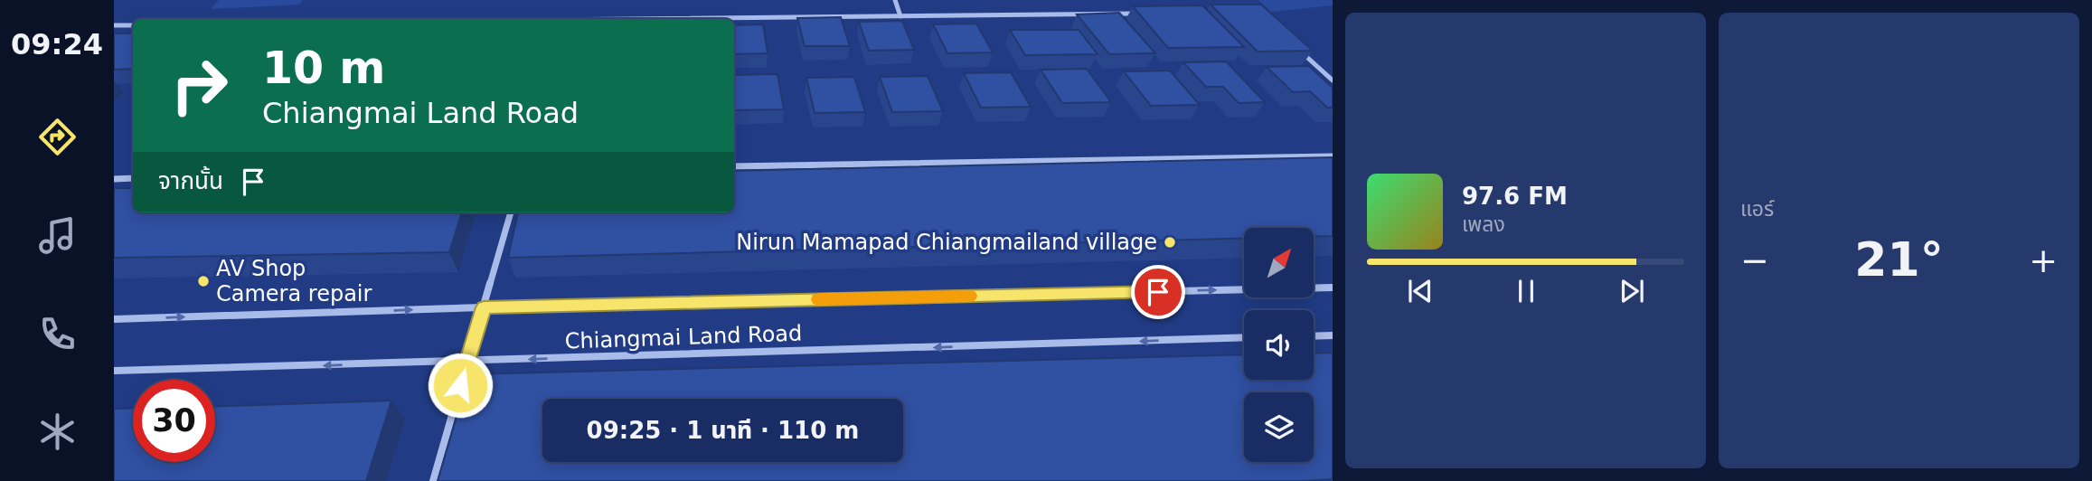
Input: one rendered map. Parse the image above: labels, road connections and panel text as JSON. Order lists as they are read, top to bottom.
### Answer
{
  "streets": {
    "street": ["Chiangmai Land Road"]
  },
  "places": ["Nirun Mamapad Chiangmailand village", "AV Shop Camera repair"],
  "north": "top right",
  "page": {
    "tabs": "09:24",
    "tile": "แอร์",
    "turn": ["10 m", "Chiangmai Land Road"],
    "then": "จากนั้น",
    "song": ["97.6 FM", "เพลง"],
    "heat": ["−", "21°", "+"],
    "limit": "30",
    "trip": "09:25 · 1 นาที · 110 m"
  }
}
